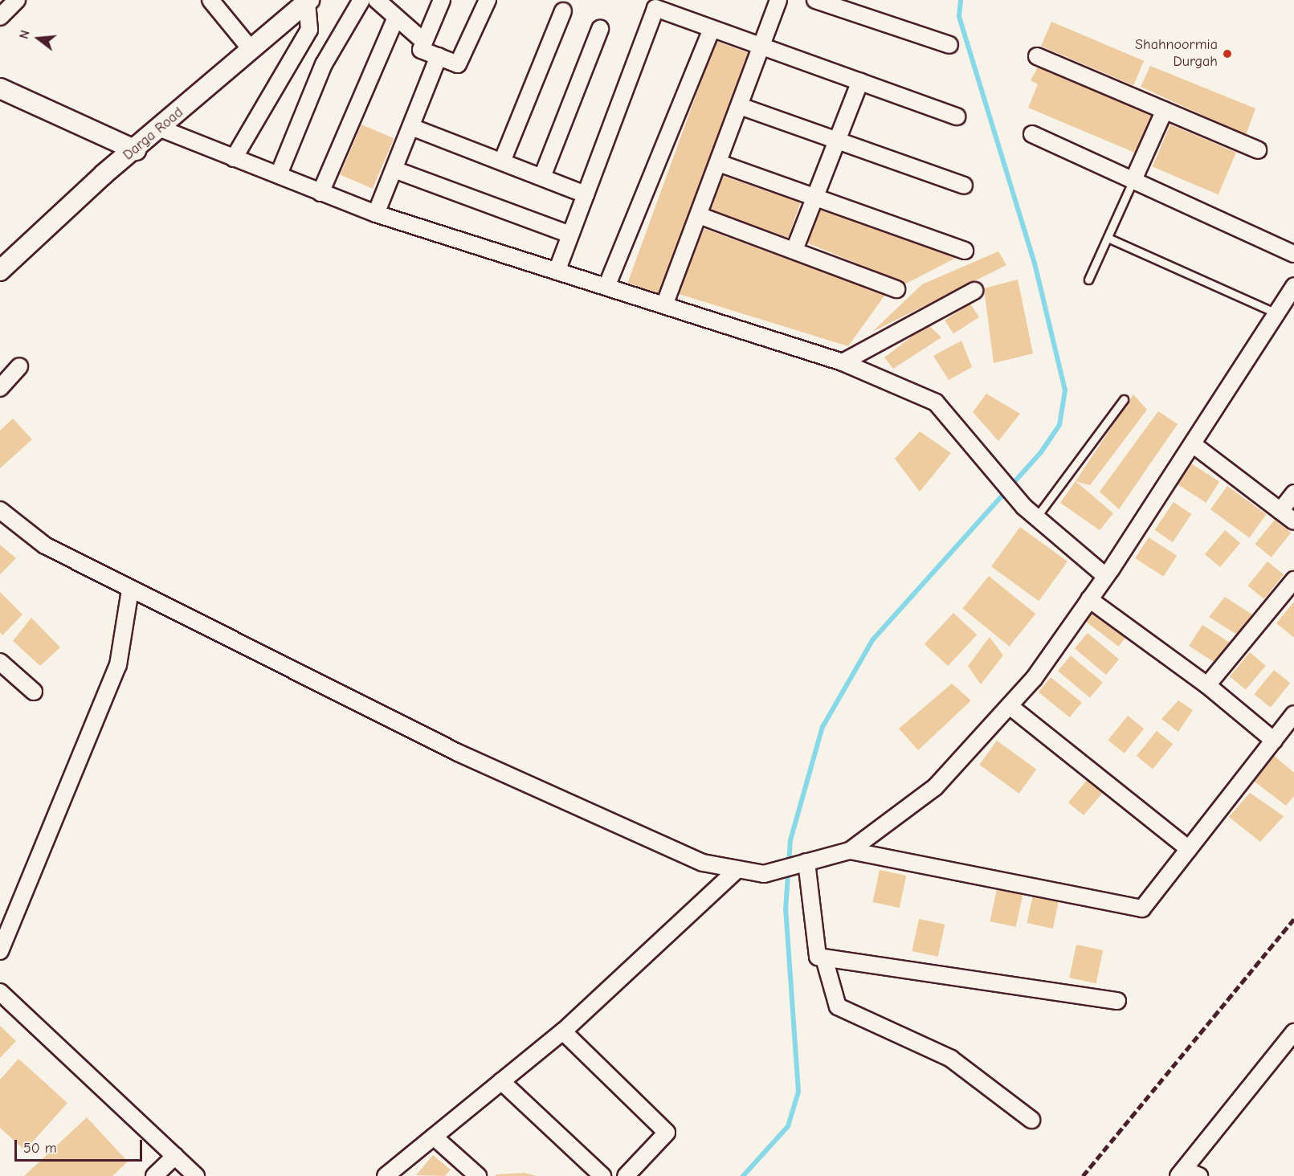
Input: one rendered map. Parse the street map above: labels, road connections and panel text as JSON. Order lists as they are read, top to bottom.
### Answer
{
  "streets": {
    "street": ["Darga Road"]
  },
  "places": ["Shahnoormia Durgah"],
  "scale_bar": "50 m",
  "north": "left"
}
